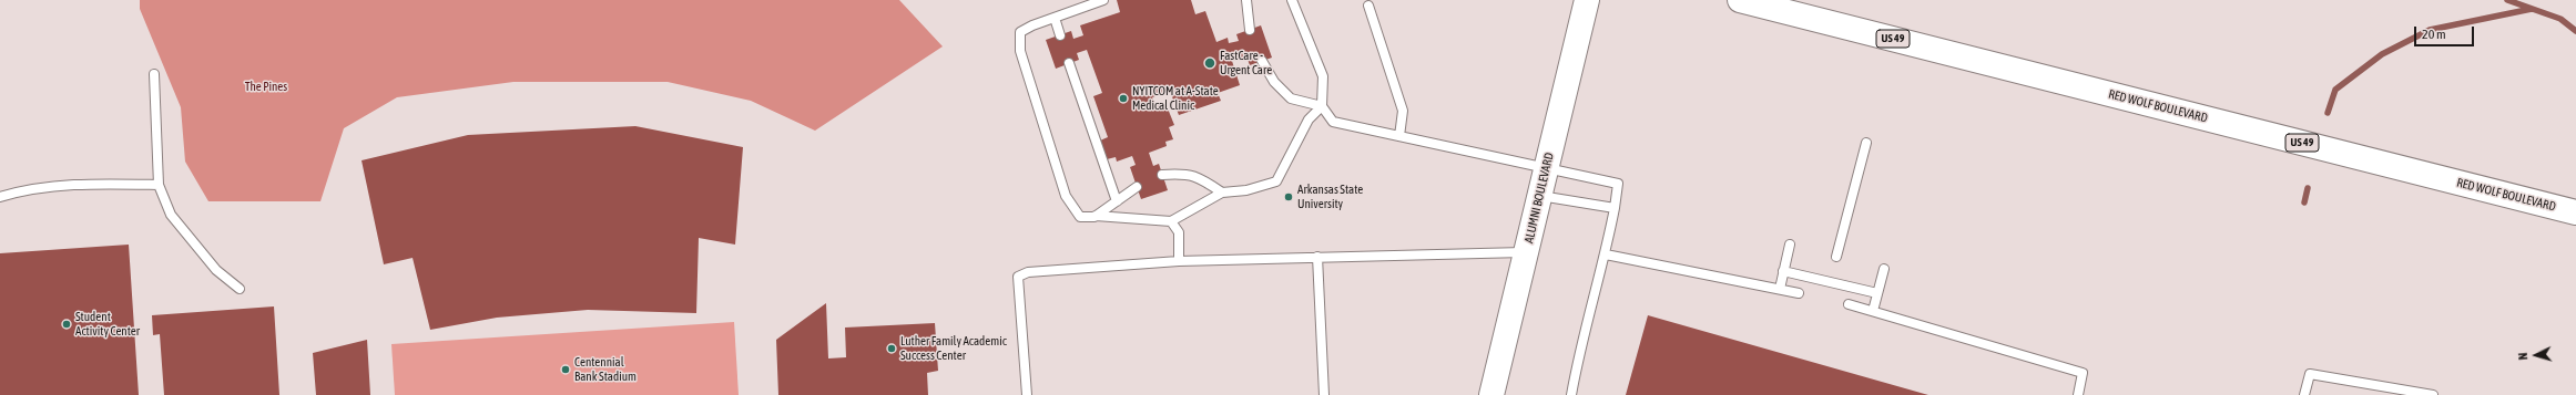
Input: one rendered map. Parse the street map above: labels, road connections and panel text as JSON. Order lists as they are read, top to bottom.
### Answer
{
  "streets": {
    "main road": ["US 49", "RED WOLF BOULEVARD", "ALUMNI BOULEVARD"]
  },
  "parks": ["The Pines"],
  "places": [
    "FastCare - Urgent Care",
    "NYITCOM at A-State Medical Clinic",
    "Arkansas State University",
    "Student Activity Center",
    "Luther Family Academic Success Center",
    "Centennial Bank Stadium"
  ],
  "scale_bar": "20 m",
  "north": "left"
}
